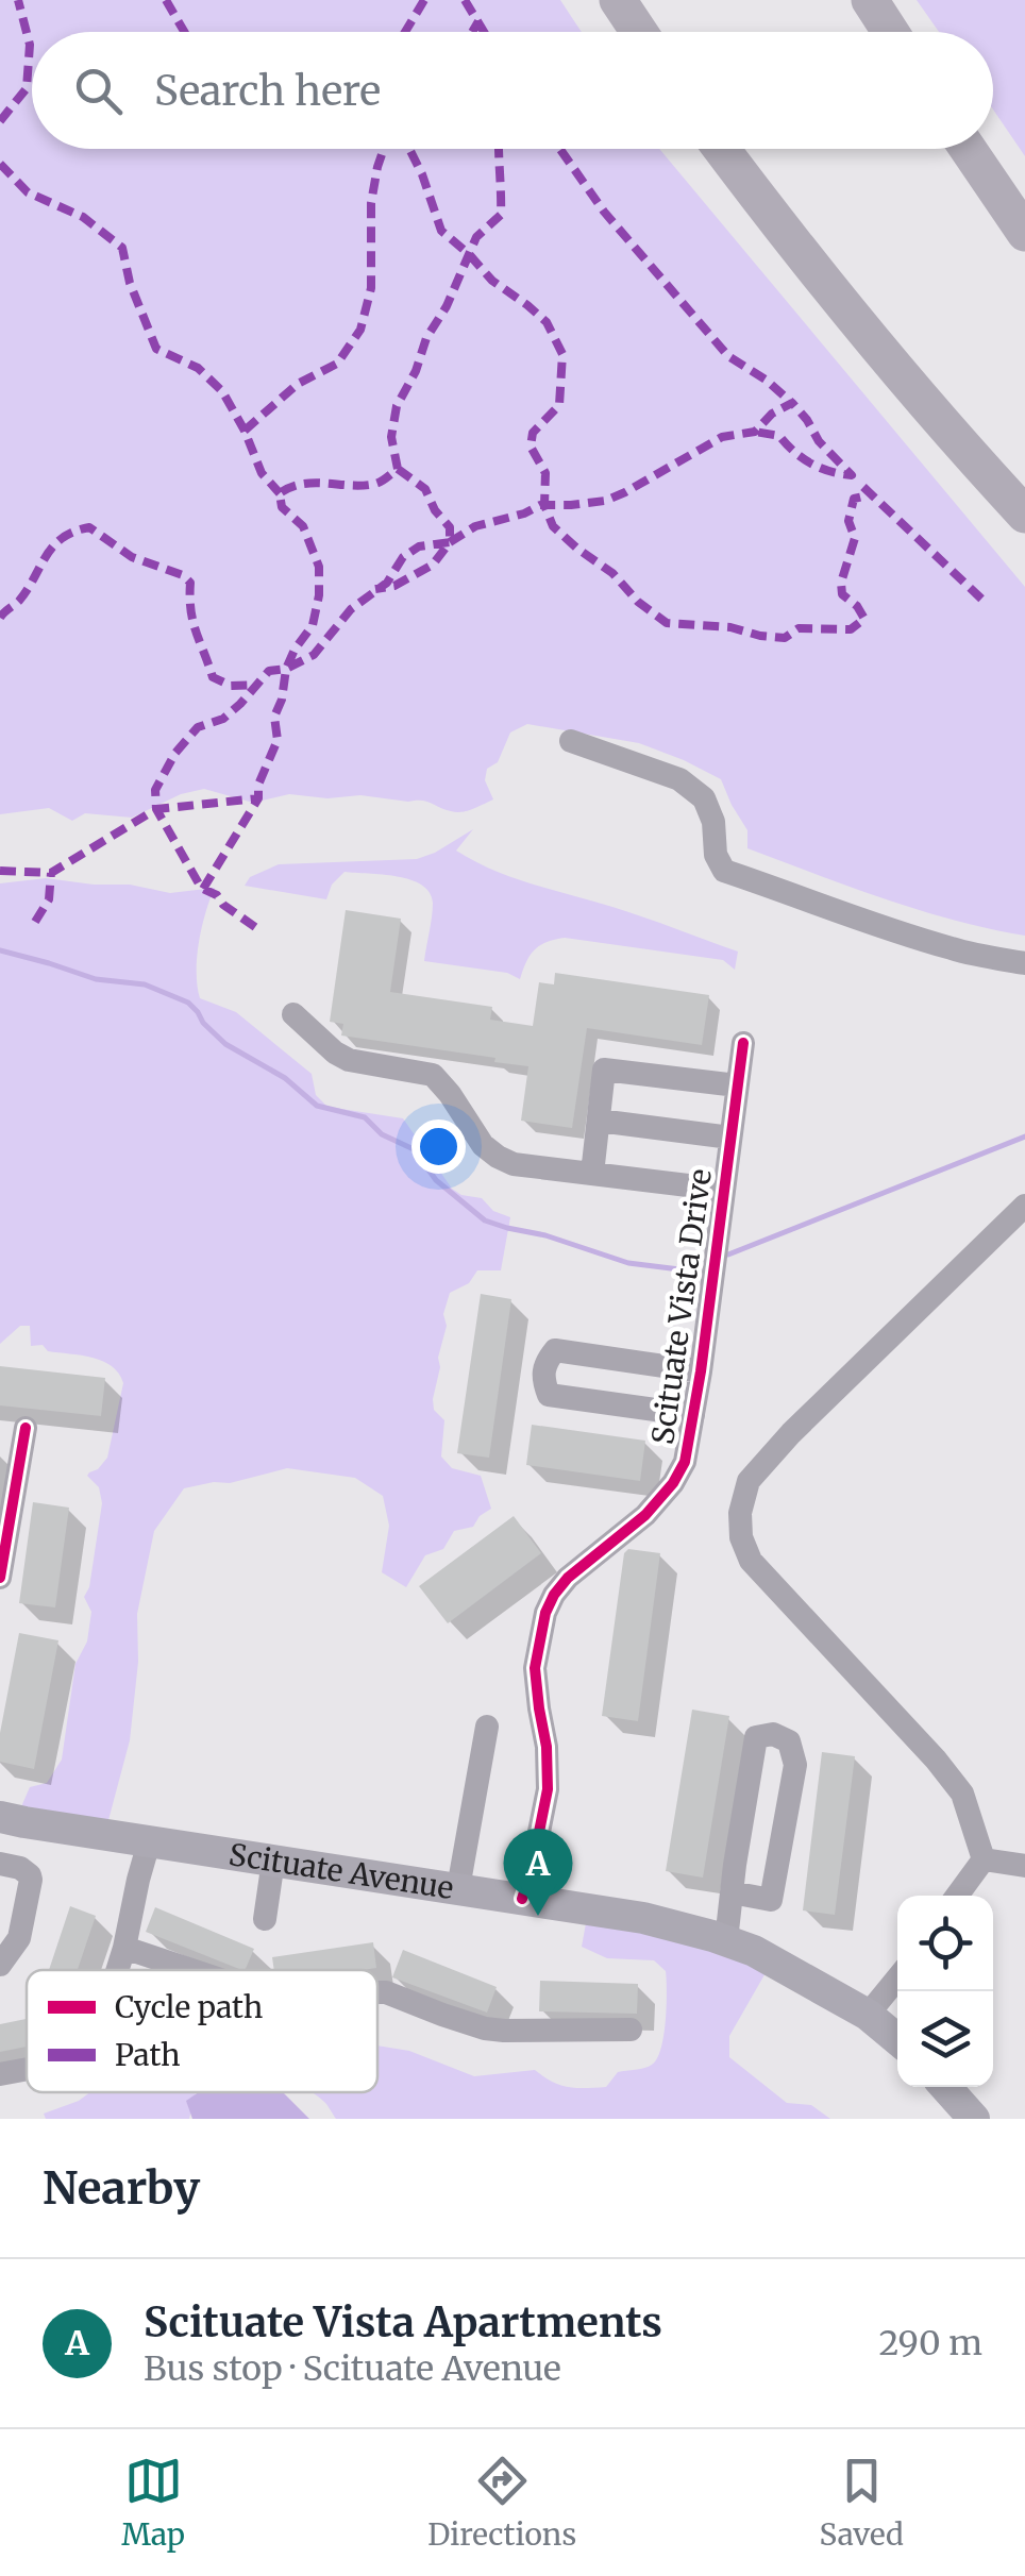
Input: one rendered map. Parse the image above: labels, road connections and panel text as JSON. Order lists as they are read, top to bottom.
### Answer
{
  "streets": {
    "main road": ["Scituate Avenue"],
    "street": ["Scituate Vista Drive"]
  },
  "crossings": [
    ["Scituate Vista Drive", "Scituate Avenue"]
  ],
  "legend": ["Cycle path", "Path"],
  "page": {
    "search": "Search here",
    "pins": "A",
    "heading": "Nearby",
    "list": [
      {
        "mark": "A",
        "name": "Scituate Vista Apartments",
        "note": "Bus stop · Scituate Avenue",
        "value": "290 m"
      }
    ],
    "nav": ["Map", "Directions", "Saved"]
  }
}
